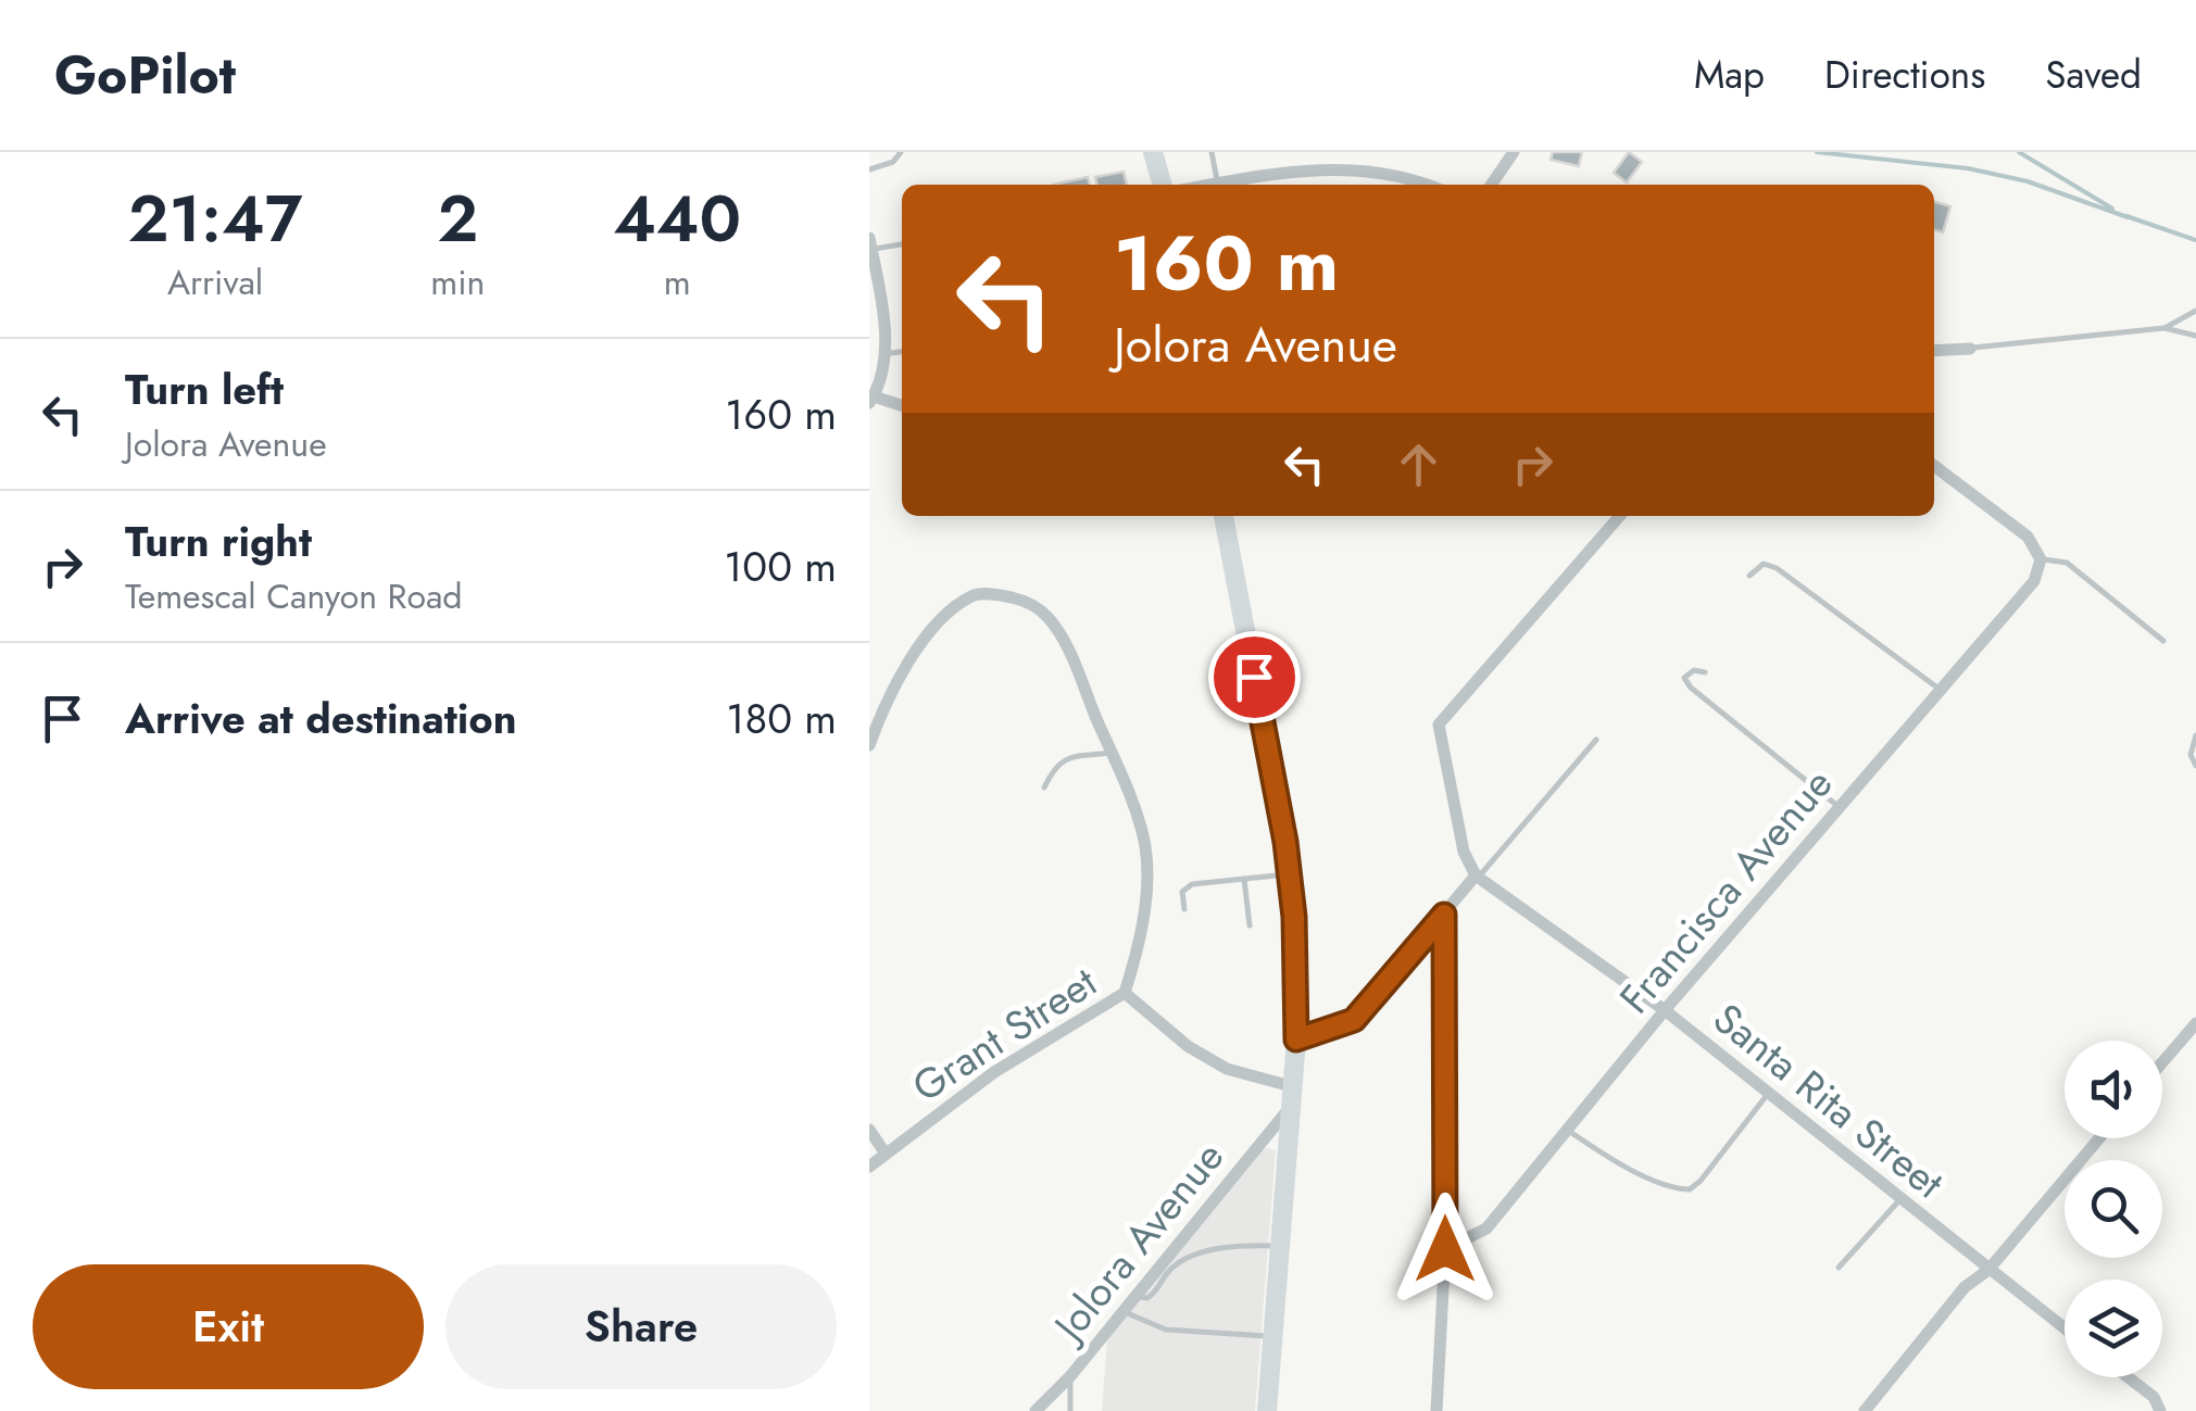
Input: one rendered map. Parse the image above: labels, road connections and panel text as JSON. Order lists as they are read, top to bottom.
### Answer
{
  "streets": {
    "street": [
      "Francisca Avenue",
      "Grant Street",
      "Santa Rita Street",
      "Jolora Avenue"
    ]
  },
  "crossings": [
    ["Francisca Avenue", "Santa Rita Street"]
  ],
  "page": {
    "header": "GoPilot",
    "nav": ["Map", "Directions", "Saved"],
    "eta": [
      "21:47",
      "Arrival",
      "2",
      "min",
      "440",
      "m"
    ],
    "turn": ["160 m", "Jolora Avenue"],
    "list": [
      {
        "name": "Turn left",
        "note": "Jolora Avenue",
        "value": "160 m"
      },
      {
        "name": "Turn right",
        "note": "Temescal Canyon Road",
        "value": "100 m"
      },
      {
        "name": "Arrive at destination",
        "value": "180 m"
      }
    ],
    "buttons": ["Exit", "Share"]
  }
}
